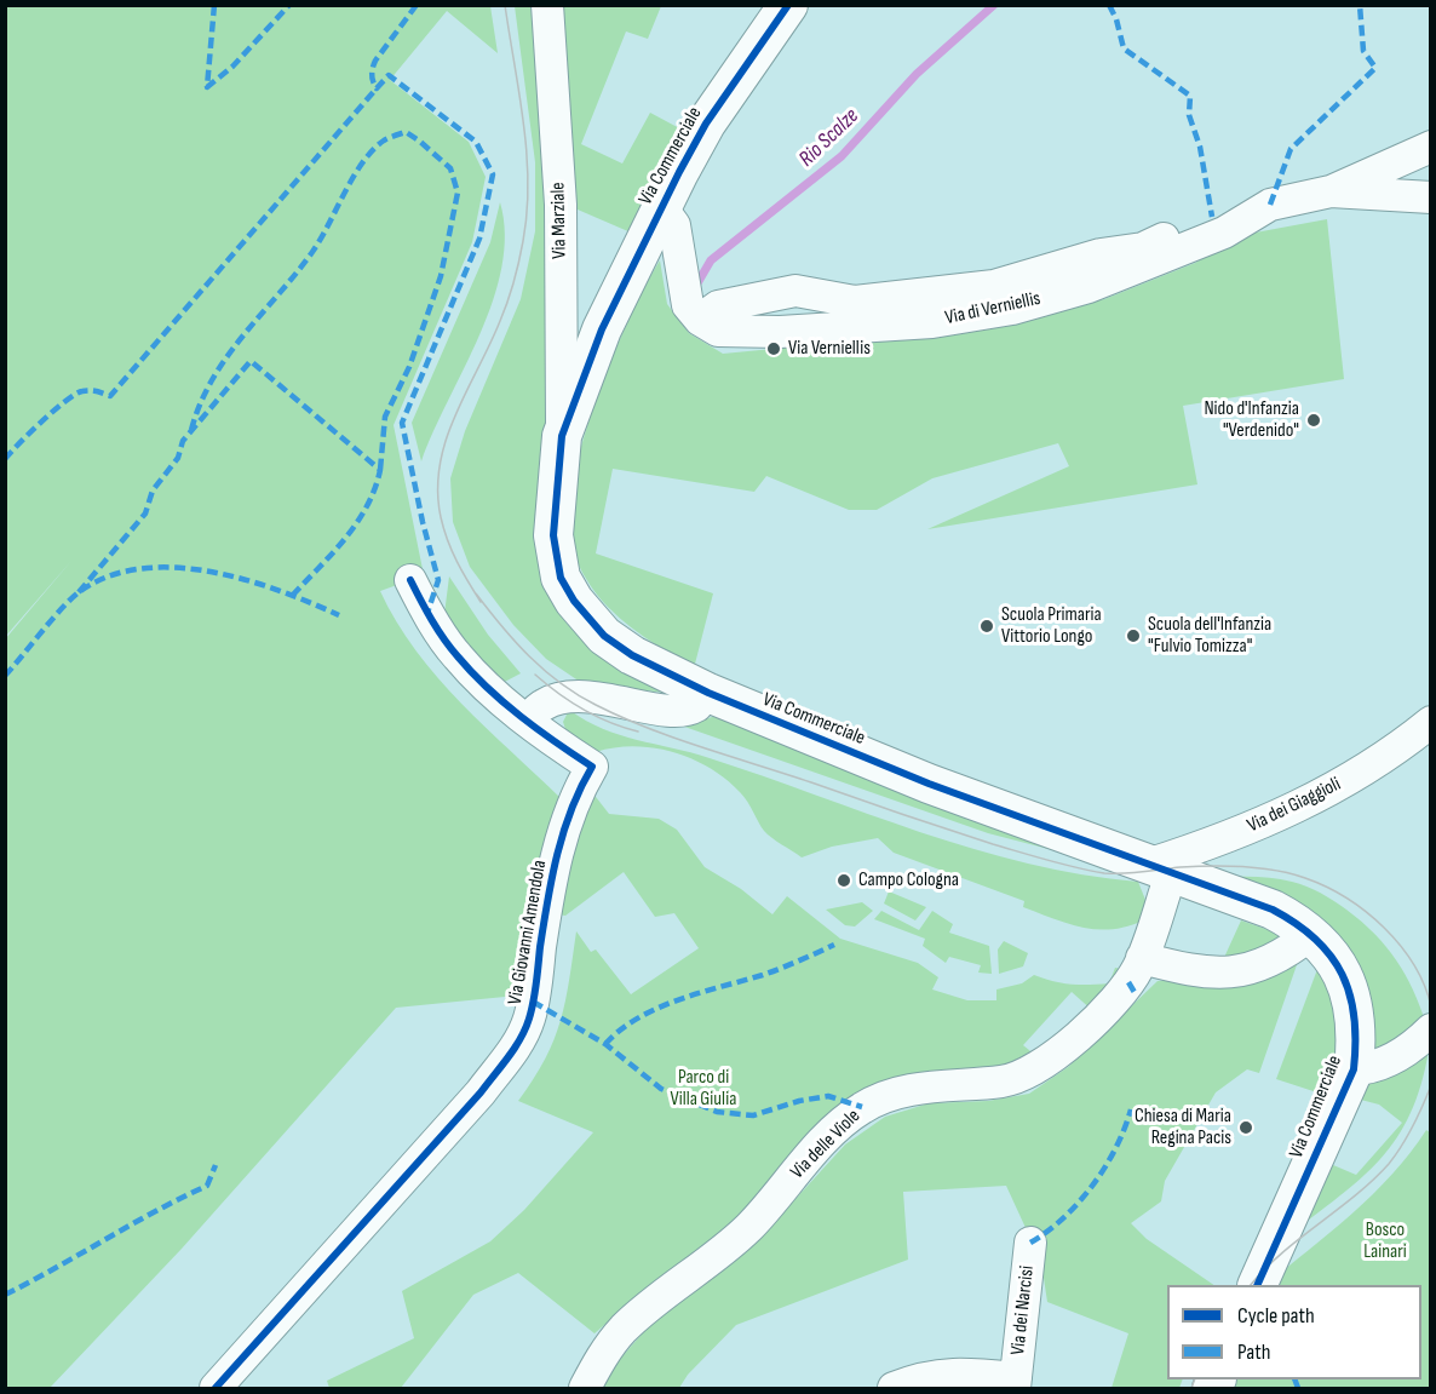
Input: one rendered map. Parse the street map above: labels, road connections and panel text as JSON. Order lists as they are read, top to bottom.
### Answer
{
  "streets": {
    "main road": ["Via Commerciale"],
    "street": [
      "Via Marziale",
      "Via di Verniellis",
      "Via dei Giaggioli",
      "Via Giovanni Amendola",
      "Via delle Viole",
      "Via dei Narcisi"
    ]
  },
  "crossings": [
    ["Via Commerciale", "Via Marziale"],
    ["Via Commerciale", "Via di Verniellis"],
    ["Via Commerciale", "Via dei Giaggioli"],
    ["Via Commerciale", "Via delle Viole"],
    ["Via dei Giaggioli", "Via delle Viole"]
  ],
  "water": ["Rio Scalze"],
  "parks": ["Parco di Villa Giulia", "Bosco Lainari"],
  "places": [
    "Via Verniellis",
    "Nido d'Infanzia \"Verdenido\"",
    "Scuola Primaria Vittorio Longo",
    "Scuola dell'Infanzia \"Fulvio Tomizza\"",
    "Campo Cologna",
    "Chiesa di Maria Regina Pacis"
  ],
  "legend": ["Cycle path", "Path"]
}
